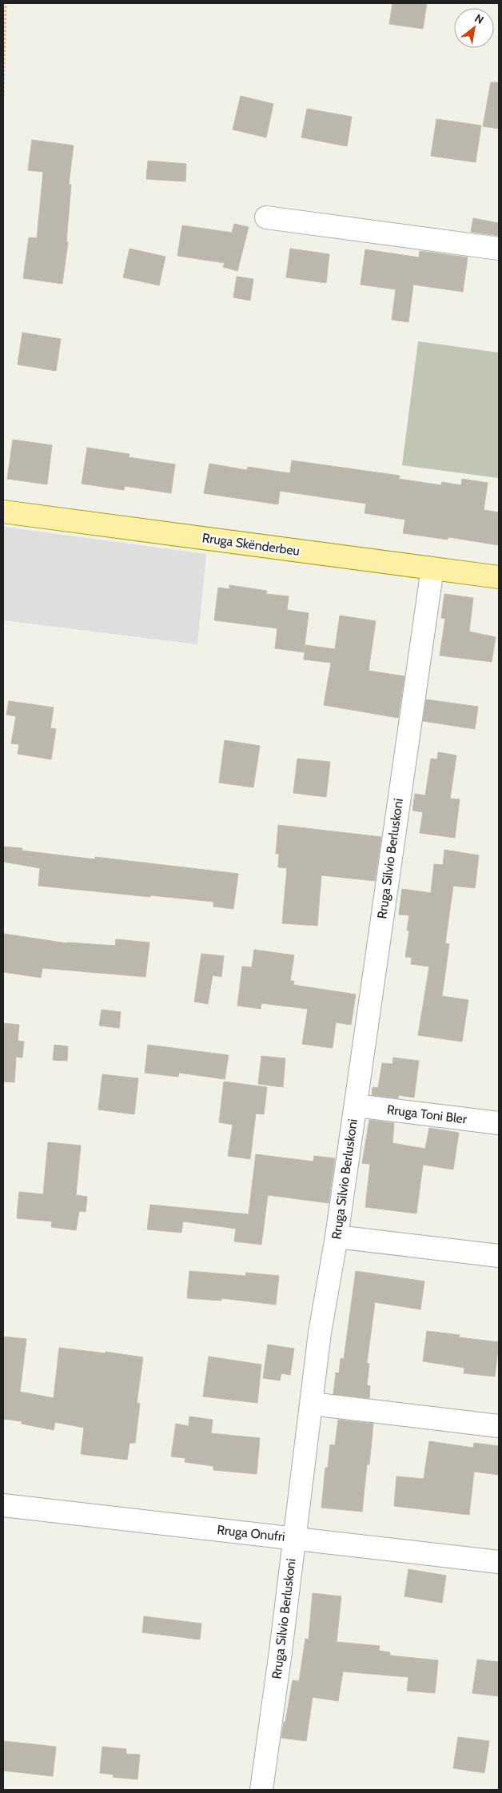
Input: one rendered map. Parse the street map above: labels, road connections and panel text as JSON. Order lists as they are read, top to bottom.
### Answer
{
  "streets": {
    "main road": ["Rruga Skënderbeu"],
    "street": ["Rruga Silvio Berluskoni", "Rruga Toni Bler", "Rruga Onufri"]
  },
  "crossings": [
    ["Rruga Skënderbeu", "Rruga Silvio Berluskoni"],
    ["Rruga Silvio Berluskoni", "Rruga Toni Bler"],
    ["Rruga Silvio Berluskoni", "Rruga Onufri"]
  ],
  "north": "top right"
}
